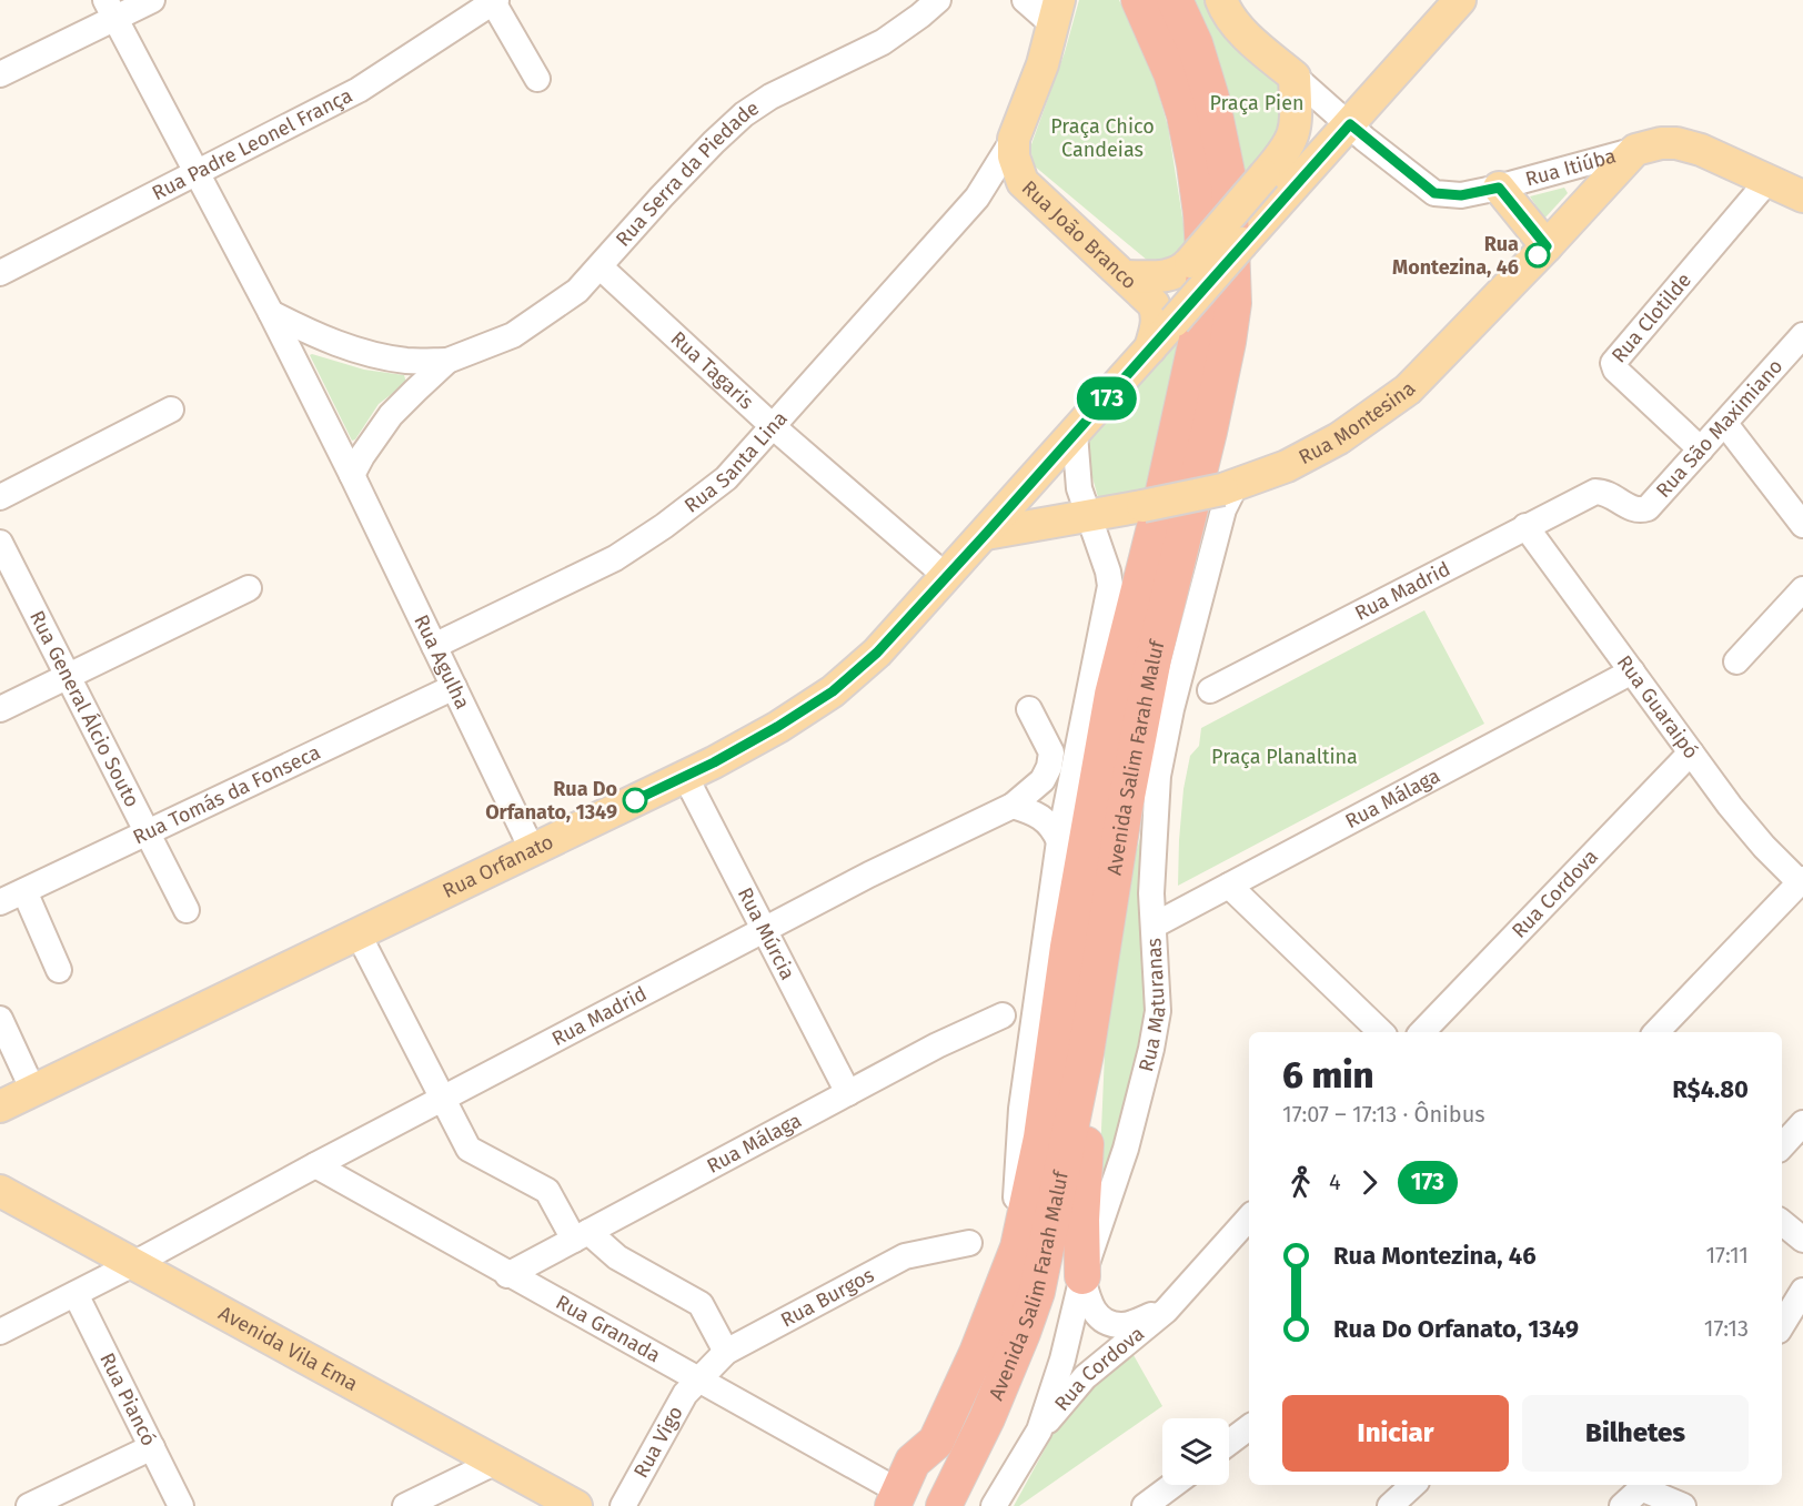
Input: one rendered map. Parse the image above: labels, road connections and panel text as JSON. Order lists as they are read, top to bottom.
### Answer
{
  "streets": {
    "highway": ["Avenida Salim Farah Maluf"],
    "main road": [
      "Rua Itiúba",
      "Rua João Branco",
      "Rua Montesina",
      "Rua Orfanato",
      "Avenida Vila Ema"
    ],
    "street": [
      "Rua Padre Leonel França",
      "Rua Serra da Piedade",
      "Rua Clotilde",
      "Rua Tagaris",
      "Rua São Maximiano",
      "Rua Santa Lina",
      "Rua Madrid",
      "Rua Agulha",
      "Rua General Álcio Souto",
      "Rua Guaraipó",
      "Rua Tomás da Fonseca",
      "Rua Málaga",
      "Rua Cordova",
      "Rua Múrcia",
      "Rua Maturanas",
      "Rua Burgos",
      "Rua Granada",
      "Rua Piancó",
      "Rua Vigo"
    ]
  },
  "crossings": [
    ["Rua Itiúba", "Rua Clotilde"],
    ["Rua Itiúba", "Rua Montesina"],
    ["Rua Itiúba", "Rua Orfanato"],
    ["Rua Serra da Piedade", "Rua Tagaris"],
    ["Rua João Branco", "Rua Santa Lina"],
    ["Rua João Branco", "Rua Orfanato"],
    ["Rua Clotilde", "Rua São Maximiano"],
    ["Rua Tagaris", "Rua Santa Lina"],
    ["Rua Tagaris", "Rua Orfanato"],
    ["Rua Montesina", "Rua Orfanato"],
    ["Rua Montesina", "Rua Maturanas"],
    ["Rua São Maximiano", "Rua Madrid"],
    ["Rua Santa Lina", "Rua Agulha"],
    ["Rua Madrid", "Rua Guaraipó"],
    ["Rua Madrid", "Rua Múrcia"],
    ["Rua Madrid", "Rua Granada"],
    ["Rua Madrid", "Avenida Vila Ema"],
    ["Rua Madrid", "Rua Piancó"],
    ["Rua Agulha", "Rua Tomás da Fonseca"],
    ["Rua Agulha", "Rua Orfanato"],
    ["Rua General Álcio Souto", "Rua Tomás da Fonseca"],
    ["Rua Guaraipó", "Rua Málaga"],
    ["Rua Guaraipó", "Rua Cordova"],
    ["Avenida Salim Farah Maluf", "Rua Granada"],
    ["Rua Málaga", "Rua Múrcia"],
    ["Rua Málaga", "Rua Maturanas"],
    ["Rua Málaga", "Rua Granada"],
    ["Rua Orfanato", "Rua Múrcia"],
    ["Rua Cordova", "Rua Maturanas"],
    ["Rua Burgos", "Rua Granada"],
    ["Rua Burgos", "Rua Vigo"],
    ["Rua Granada", "Rua Vigo"]
  ],
  "parks": ["Praça Pien", "Praça Chico Candeias", "Praça Planaltina"],
  "places": ["Rua Montezina, 46", "Rua Do Orfanato, 1349"],
  "lines": ["bus line 173"],
  "page": {
    "on_map": "173",
    "heading": ["6 min", "17:07 – 17:13 · Ônibus", "R$4.80"],
    "legs": ["4", "173"],
    "list": [
      {
        "name": "Rua Montezina, 46",
        "value": "17:11"
      },
      {
        "name": "Rua Do Orfanato, 1349",
        "value": "17:13"
      }
    ],
    "buttons": ["Iniciar", "Bilhetes"]
  }
}
